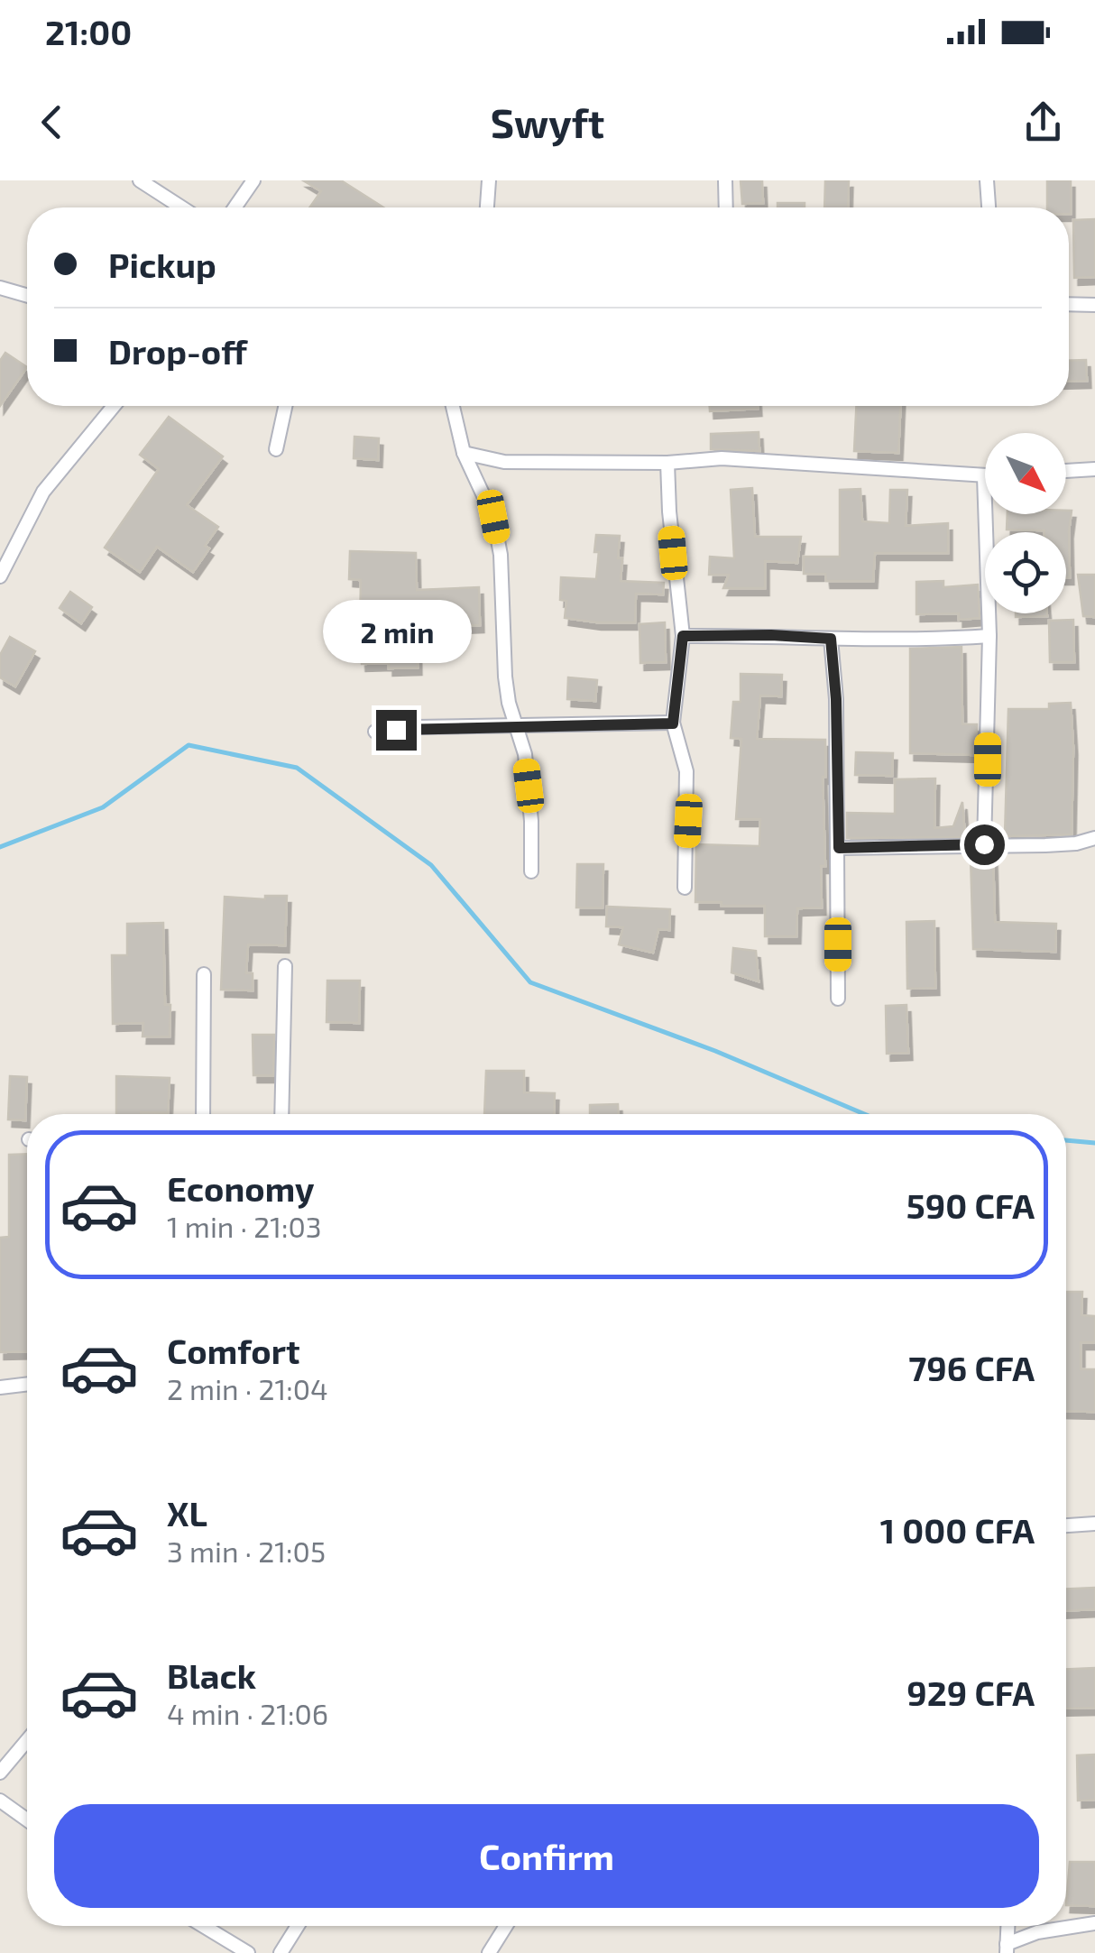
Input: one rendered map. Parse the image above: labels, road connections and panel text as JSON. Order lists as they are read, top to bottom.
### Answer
{
  "north": "bottom right",
  "page": {
    "status": "21:00",
    "header": "Swyft",
    "banner": ["Pickup", "Drop-off"],
    "bubble": "2 min",
    "list": [
      {
        "name": "Economy",
        "note": "1 min · 21:03",
        "value": "590 CFA"
      },
      {
        "name": "Comfort",
        "note": "2 min · 21:04",
        "value": "796 CFA"
      },
      {
        "name": "XL",
        "note": "3 min · 21:05",
        "value": "1 000 CFA"
      },
      {
        "name": "Black",
        "note": "4 min · 21:06",
        "value": "929 CFA"
      }
    ],
    "buttons": "Confirm"
  }
}
